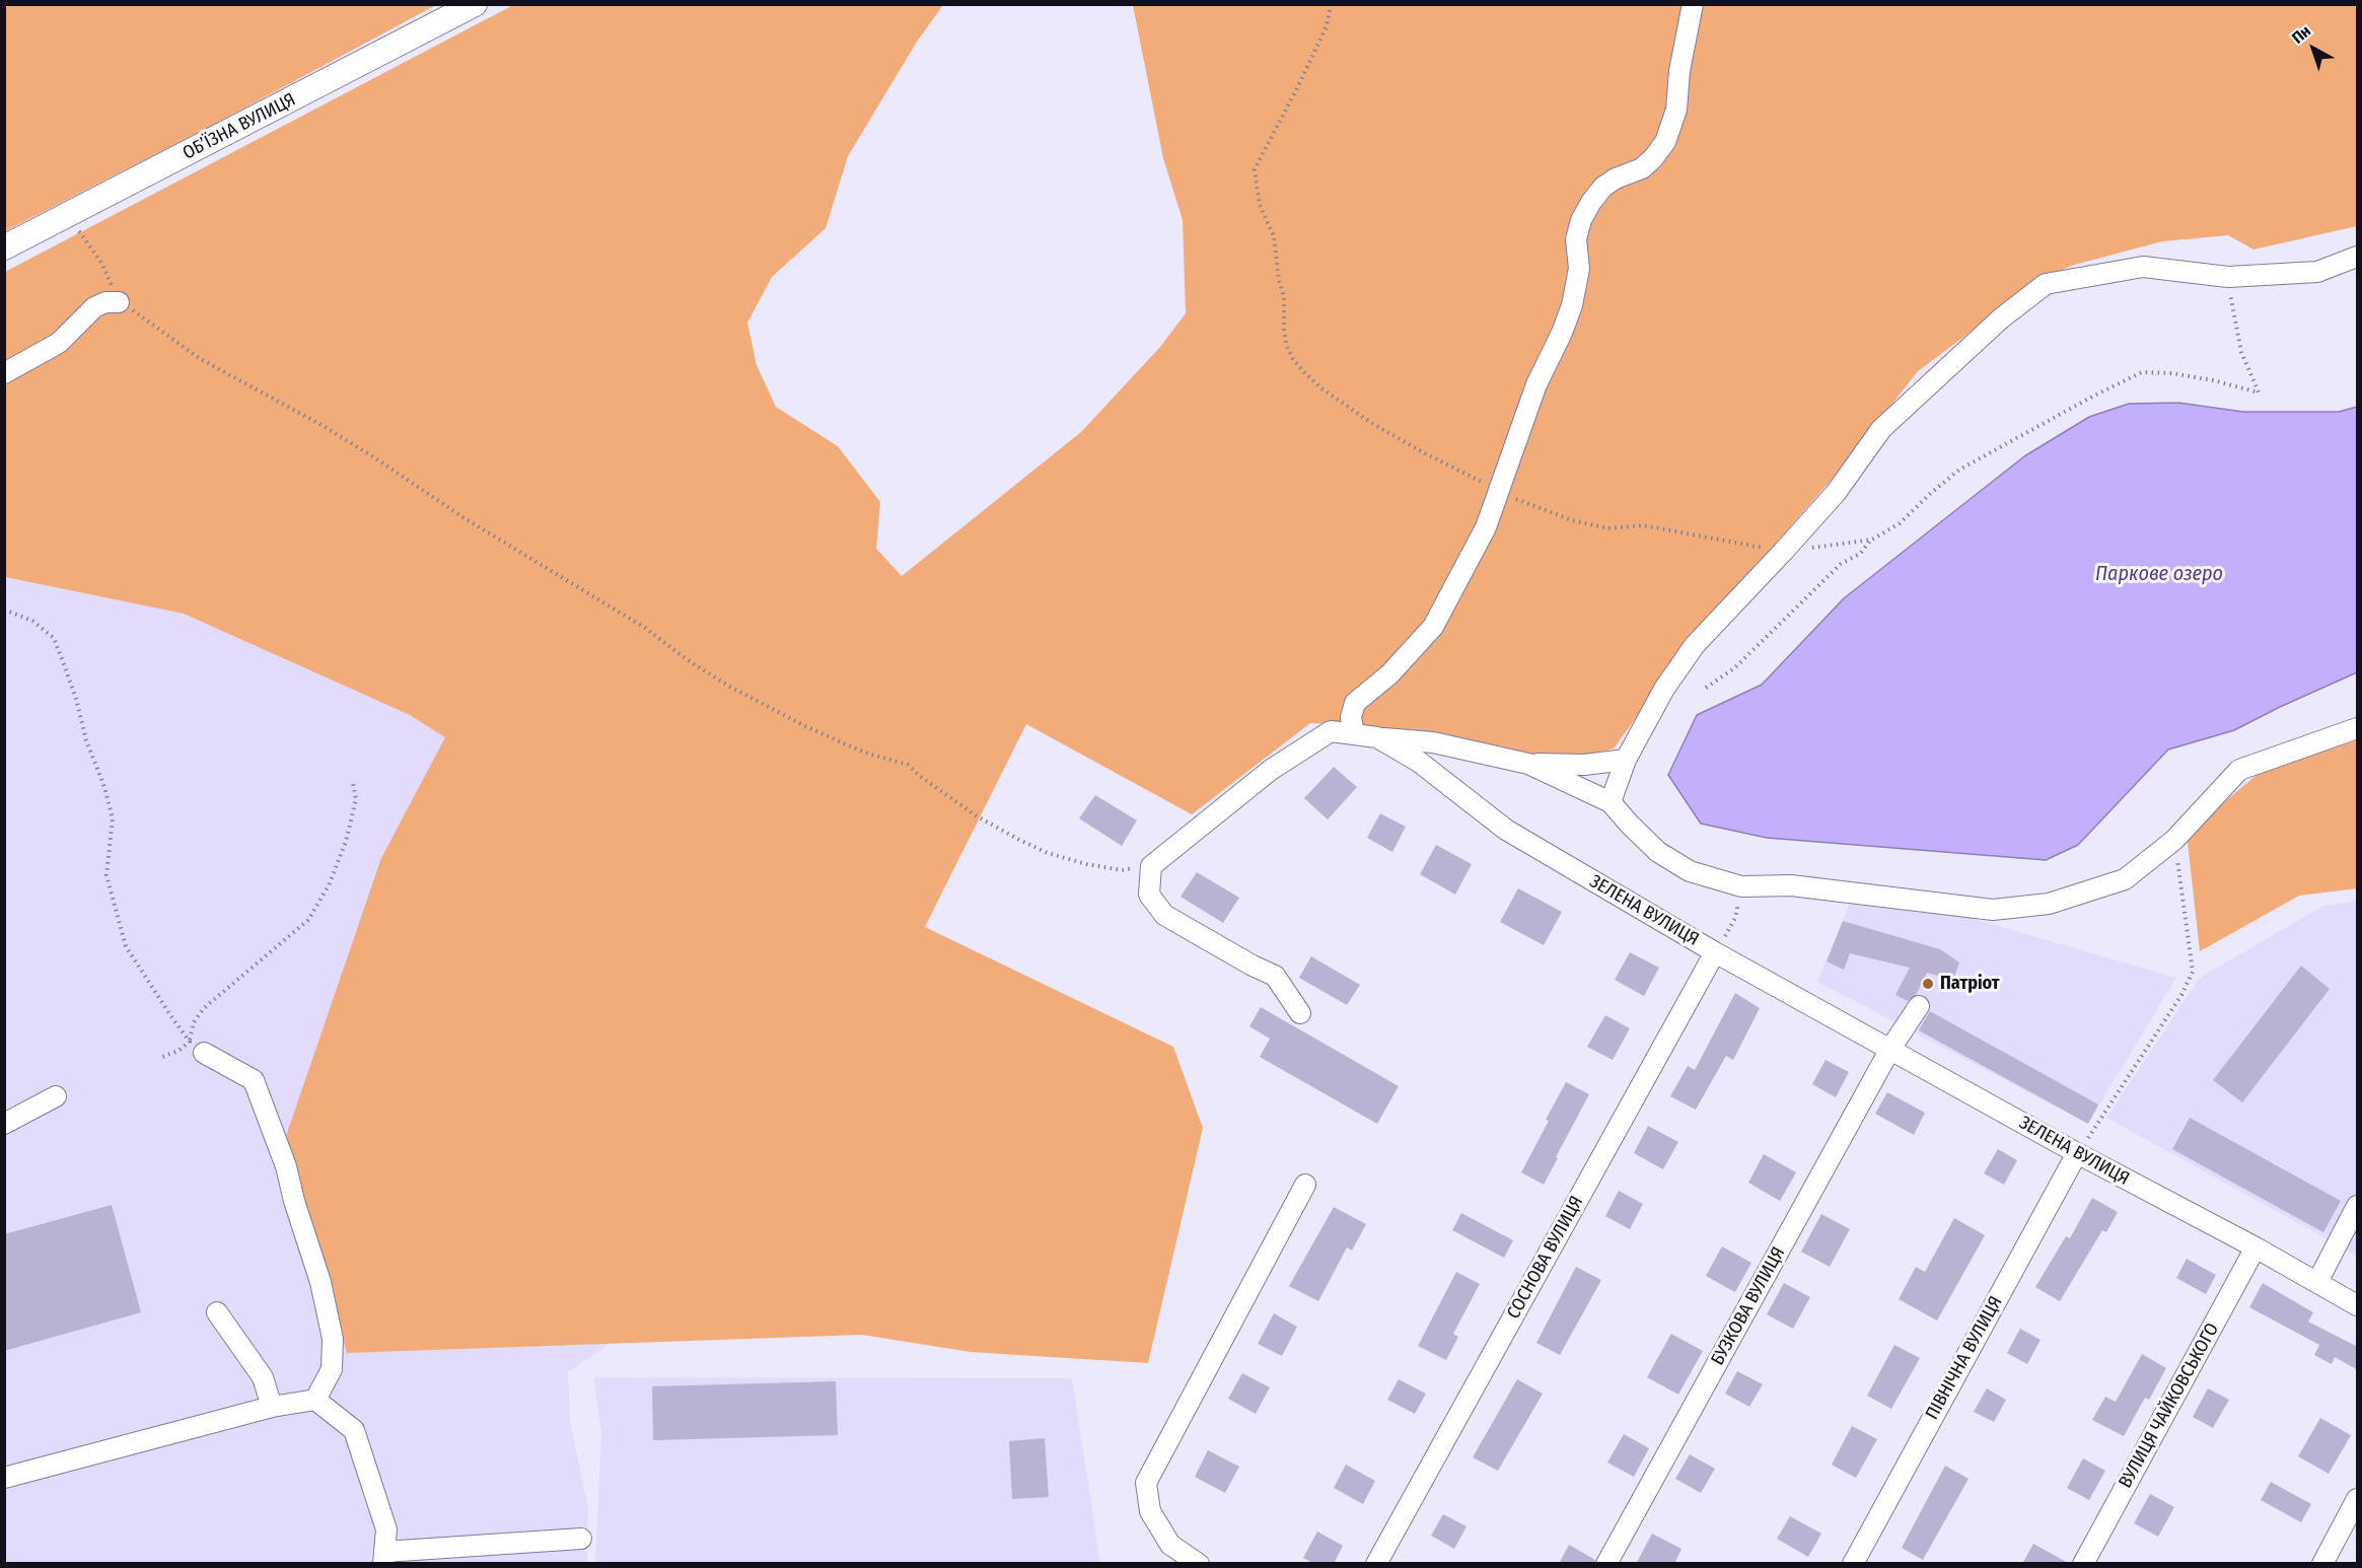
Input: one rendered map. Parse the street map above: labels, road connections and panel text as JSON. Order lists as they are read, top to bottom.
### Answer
{
  "streets": {
    "main road": ["ОБ’ЇЗНА ВУЛИЦЯ"],
    "street": [
      "ЗЕЛЕНА ВУЛИЦЯ",
      "СОСНОВА ВУЛИЦЯ",
      "БУЗКОВА ВУЛИЦЯ",
      "ПІВНІЧНА ВУЛИЦЯ",
      "ВУЛИЦЯ ЧАЙКОВСЬКОГО"
    ]
  },
  "crossings": [
    ["ЗЕЛЕНА ВУЛИЦЯ", "СОСНОВА ВУЛИЦЯ"],
    ["ЗЕЛЕНА ВУЛИЦЯ", "БУЗКОВА ВУЛИЦЯ"],
    ["ЗЕЛЕНА ВУЛИЦЯ", "ПІВНІЧНА ВУЛИЦЯ"],
    ["ЗЕЛЕНА ВУЛИЦЯ", "ВУЛИЦЯ ЧАЙКОВСЬКОГО"]
  ],
  "water": ["Паркове озеро"],
  "places": ["Патріот"],
  "north": "top left"
}
